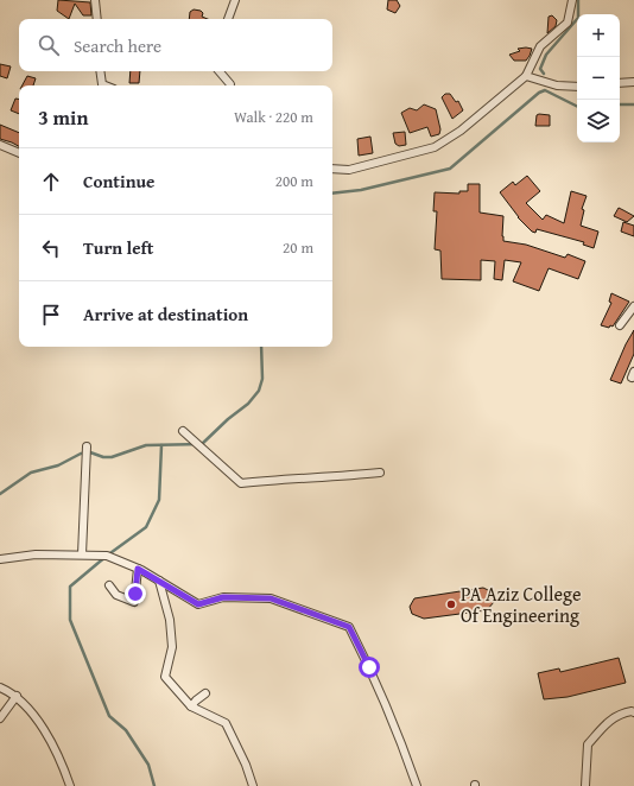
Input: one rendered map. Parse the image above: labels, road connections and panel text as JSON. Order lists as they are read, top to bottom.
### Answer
{
  "places": ["PA Aziz College Of Engineering"],
  "page": {
    "map_buttons": ["+", "−"],
    "search": "Search here",
    "heading": ["3 min", "Walk · 220 m"],
    "list": [
      ["Continue", "200 m"],
      ["Turn left", "20 m"],
      "Arrive at destination"
    ]
  }
}
